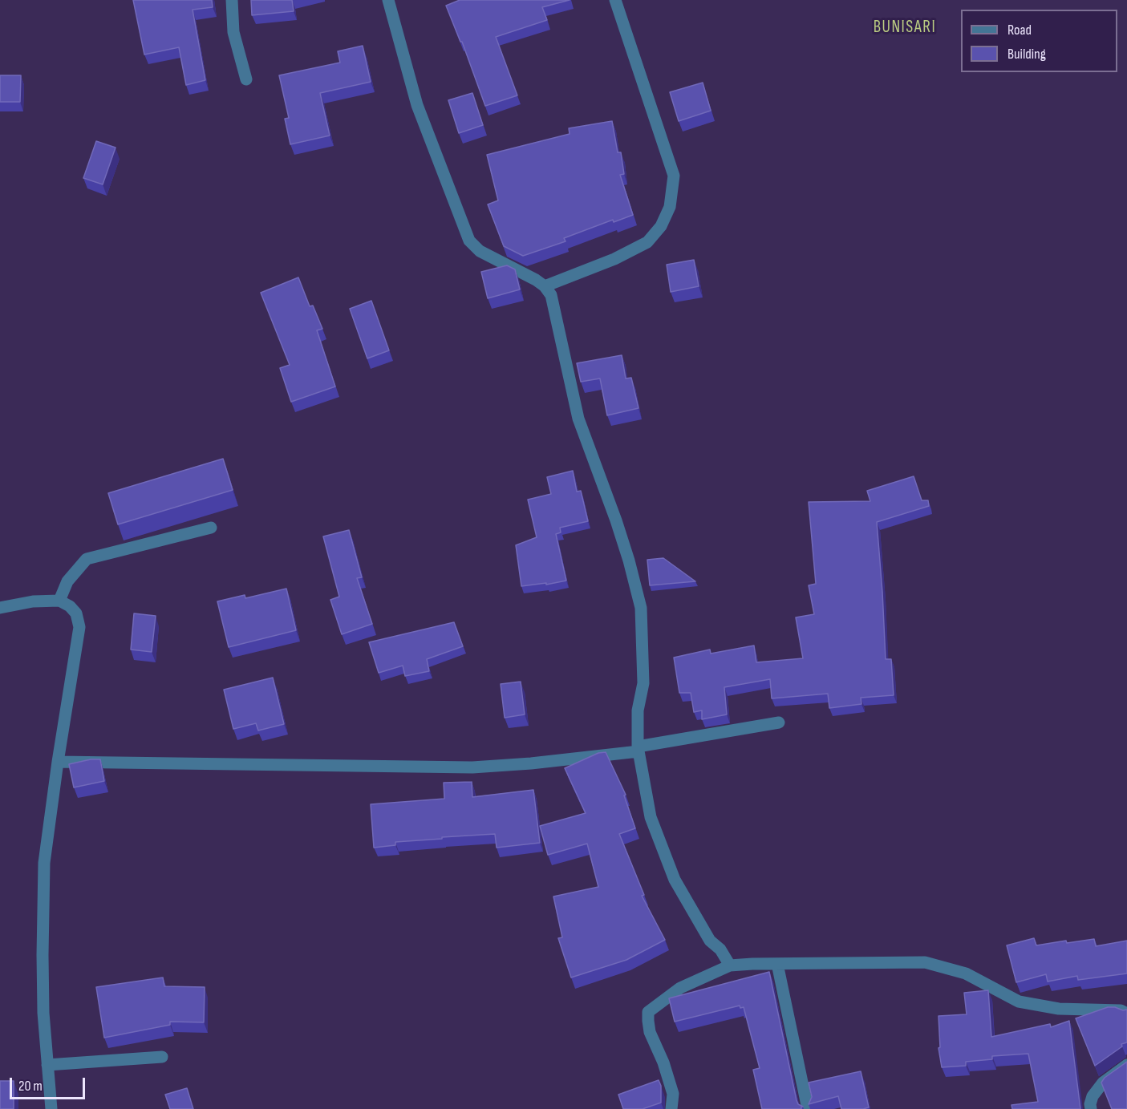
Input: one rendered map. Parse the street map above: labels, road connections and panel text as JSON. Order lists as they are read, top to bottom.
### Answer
{
  "districts": ["BUNISARI"],
  "legend": ["Road", "Building"],
  "scale_bar": "20 m"
}
